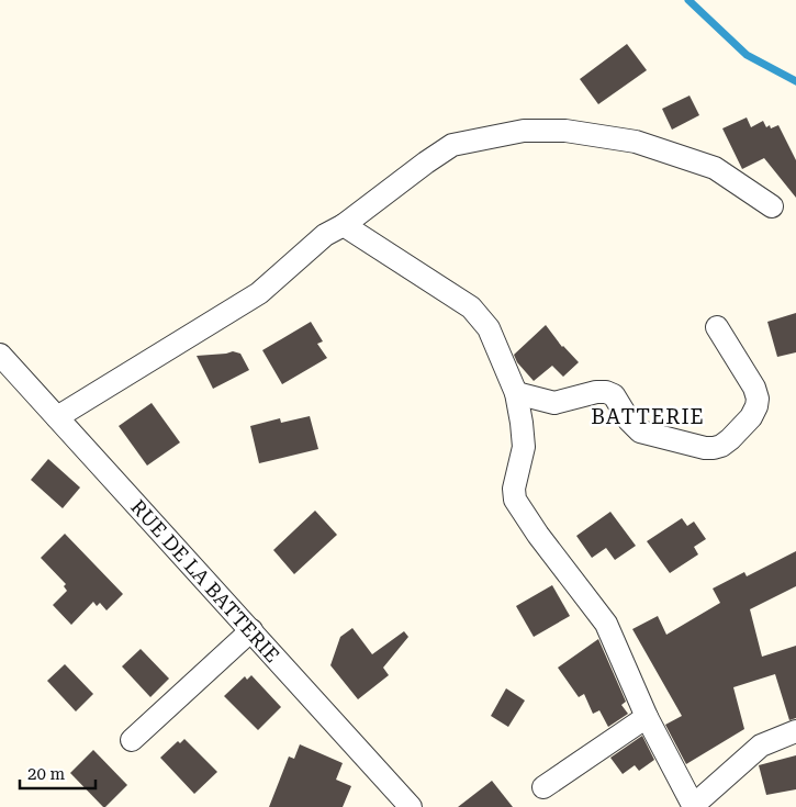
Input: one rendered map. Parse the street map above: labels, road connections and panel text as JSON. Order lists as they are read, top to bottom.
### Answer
{
  "streets": {
    "street": ["RUE DE LA BATTERIE"]
  },
  "districts": ["BATTERIE"],
  "scale_bar": "20 m"
}
